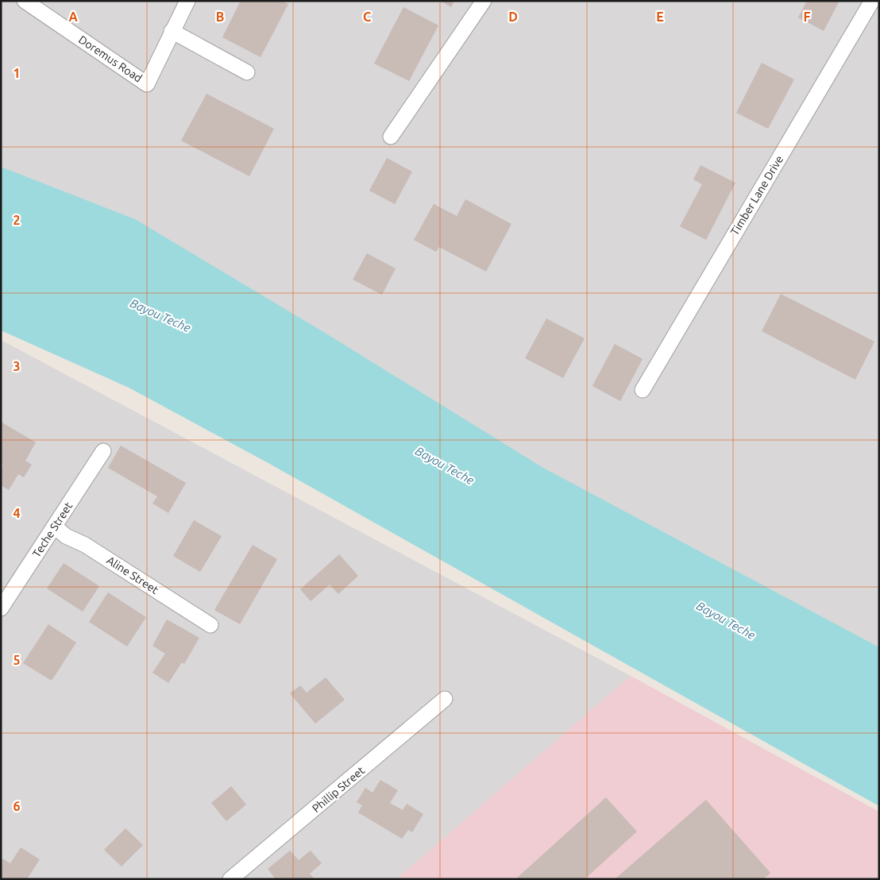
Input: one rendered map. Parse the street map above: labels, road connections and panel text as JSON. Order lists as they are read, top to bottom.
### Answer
{
  "streets": {
    "street": [
      "Doremus Road",
      "Timber Lane Drive",
      "Teche Street",
      "Aline Street",
      "Phillip Street"
    ]
  },
  "crossings": [
    ["Teche Street", "Aline Street"]
  ],
  "water": ["Bayou Teche"],
  "grid": {
    "columns": [
      "A",
      "B",
      "C",
      "D",
      "E",
      "F"
    ],
    "rows": [
      "1",
      "2",
      "3",
      "4",
      "5",
      "6"
    ]
  }
}
